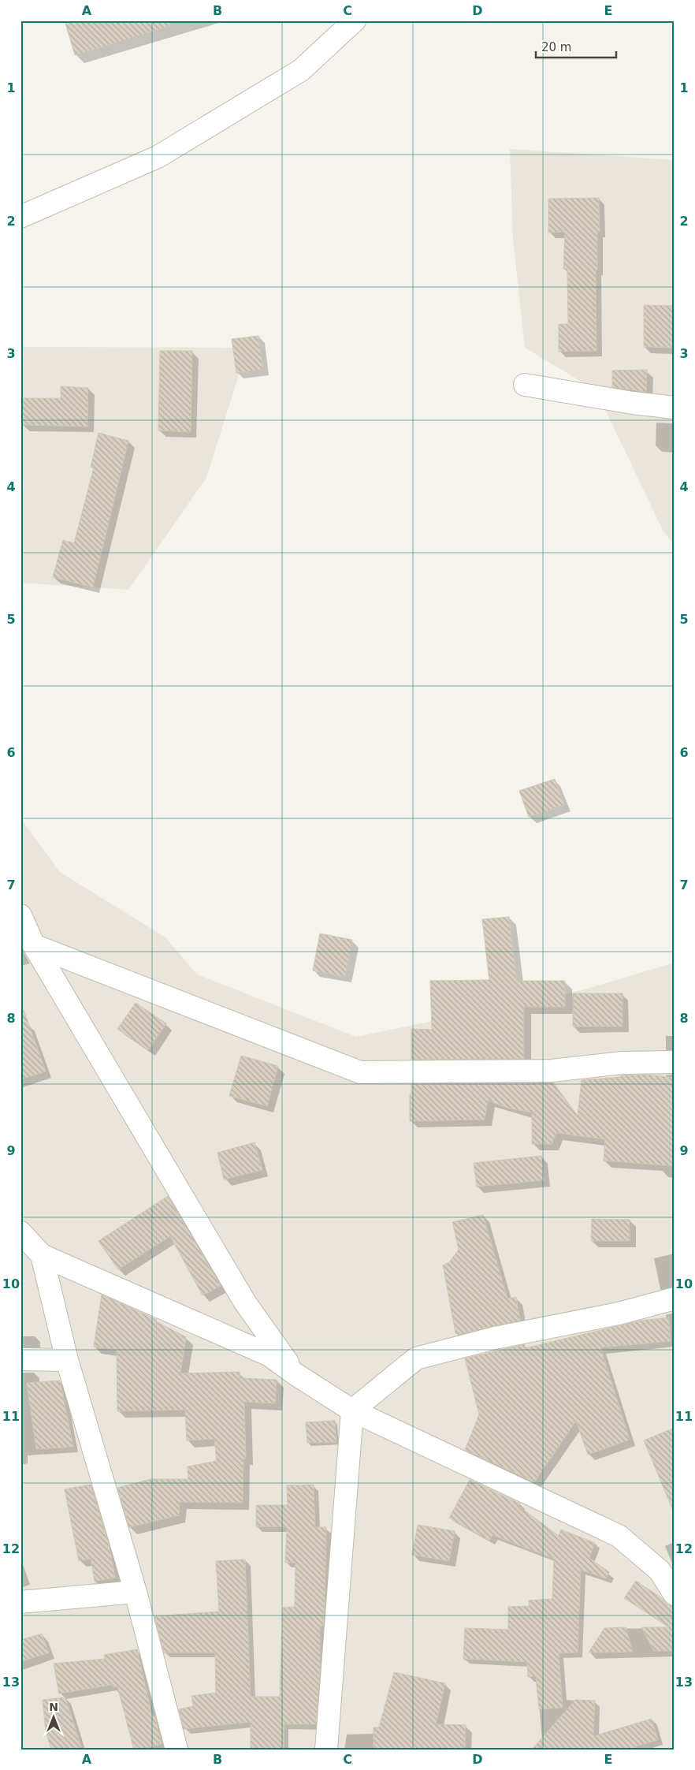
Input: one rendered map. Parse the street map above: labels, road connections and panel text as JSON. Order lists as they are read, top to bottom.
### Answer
{
  "scale_bar": "20 m",
  "north": "top",
  "grid": {
    "columns": [
      "A",
      "B",
      "C",
      "D",
      "E"
    ],
    "rows": [
      "1",
      "2",
      "3",
      "4",
      "5",
      "6",
      "7",
      "8",
      "9",
      "10",
      "11",
      "12",
      "13"
    ]
  }
}
